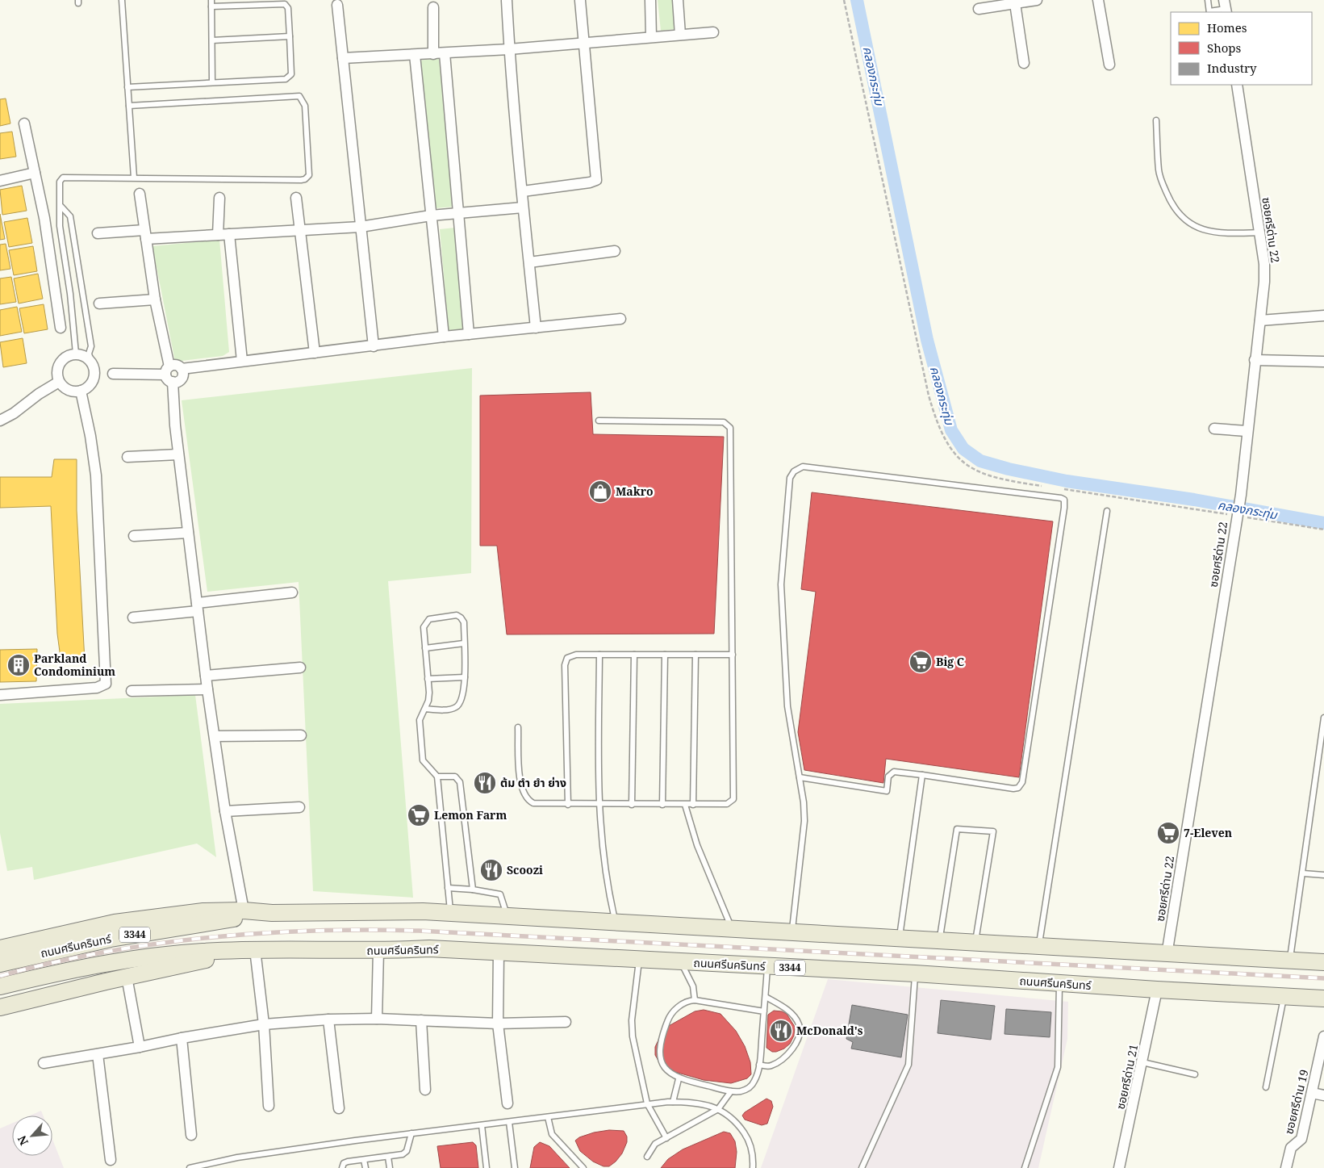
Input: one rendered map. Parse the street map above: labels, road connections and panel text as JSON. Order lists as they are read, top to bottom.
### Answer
{
  "streets": {
    "main road": ["3344", "ถนนศรีนครินทร์"],
    "street": ["ซอยศรีด่าน 22", "ซอยศรีด่าน 21", "ซอยศรีด่าน 19"]
  },
  "crossings": [
    ["ซอยศรีด่าน 22", "ถนนศรีนครินทร์"],
    ["ถนนศรีนครินทร์", "ซอยศรีด่าน 21"]
  ],
  "water": ["คลองกระทุ่ม"],
  "places": {
    "shop": ["Makro"],
    "supermarket": ["Big C", "Lemon Farm", "7-Eleven"],
    "building": ["Parkland Condominium"],
    "restaurant": ["ต้ม ตำ ยำ ย่าง", "Scoozi", "McDonald's"]
  },
  "legend": ["Homes", "Shops", "Industry"],
  "north": "bottom left"
}
